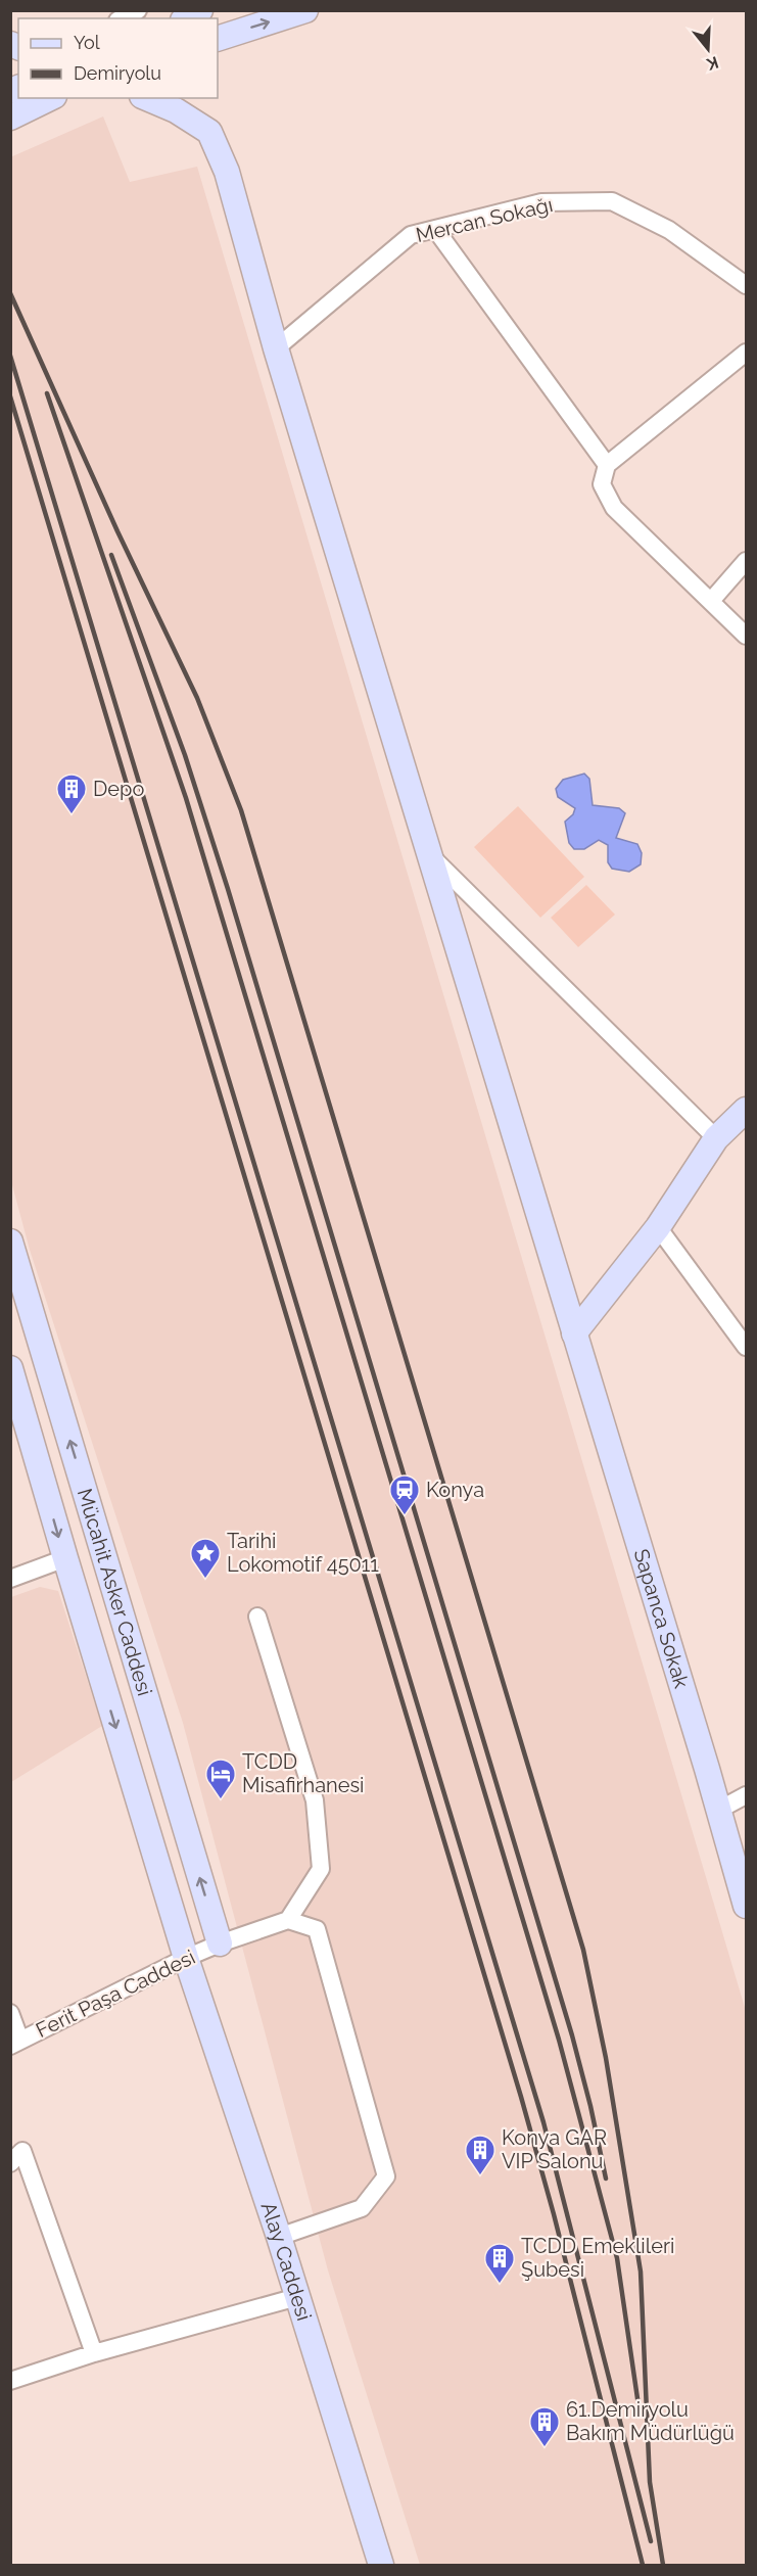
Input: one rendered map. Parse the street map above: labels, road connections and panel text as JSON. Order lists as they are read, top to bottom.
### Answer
{
  "streets": {
    "main road": ["Mücahit Asker Caddesi", "Sapanca Sokak", "Alay Caddesi"],
    "street": ["Mercan Sokağı", "Ferit Paşa Caddesi"]
  },
  "crossings": [
    ["Mercan Sokağı", "Sapanca Sokak"],
    ["Mücahit Asker Caddesi", "Ferit Paşa Caddesi"],
    ["Mücahit Asker Caddesi", "Alay Caddesi"],
    ["Ferit Paşa Caddesi", "Alay Caddesi"]
  ],
  "places": {
    "building": [
      "Depo",
      "Konya GAR VIP Salonu",
      "TCDD Emeklileri Şubesi",
      "61.Demiryolu Bakım Müdürlüğü"
    ],
    "station": ["Konya"],
    "place": ["Tarihi Lokomotif 45011"],
    "hotel": ["TCDD Misafirhanesi"]
  },
  "legend": ["Yol", "Demiryolu"],
  "north": "bottom"
}
